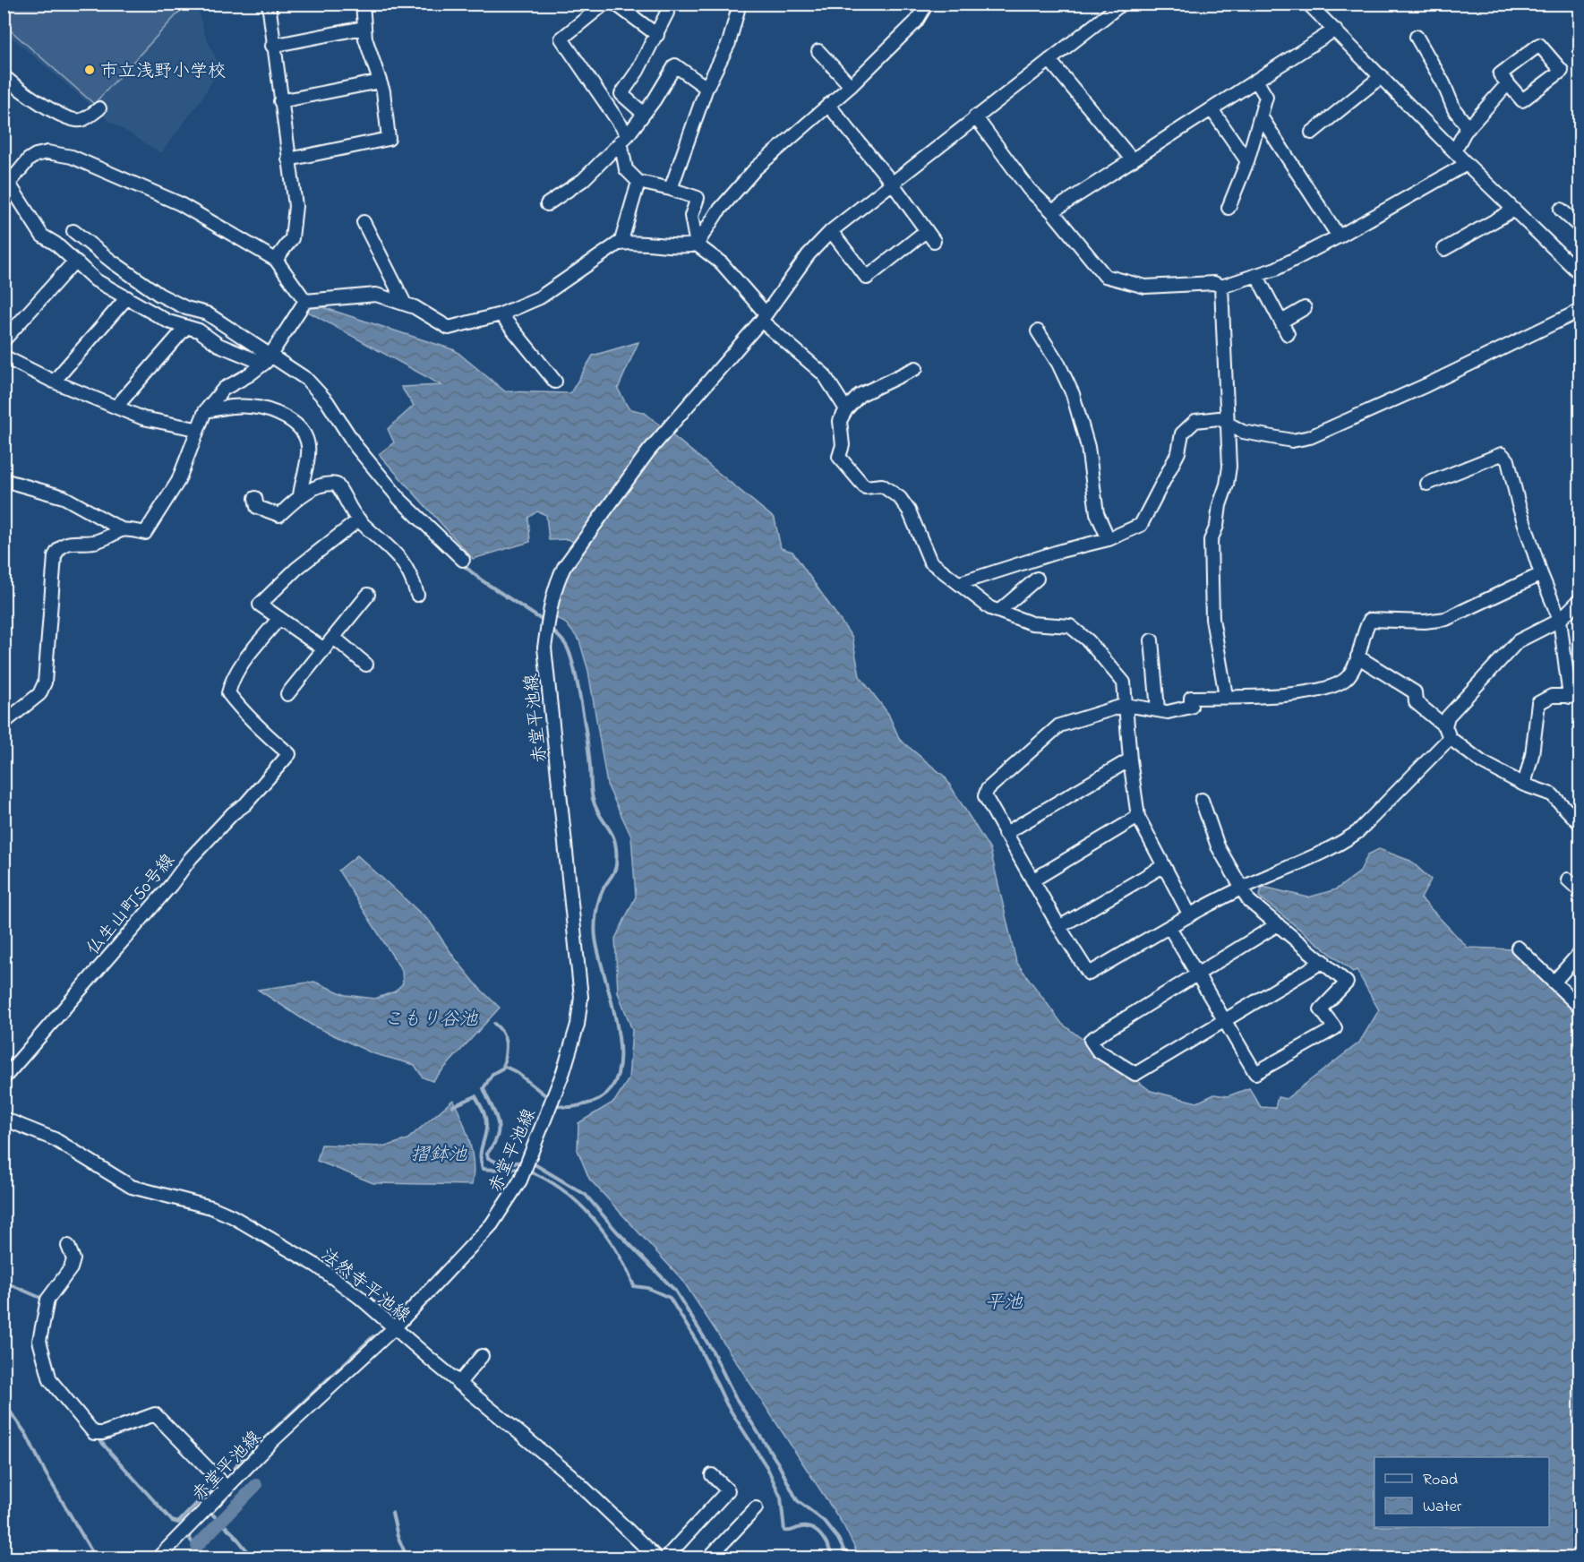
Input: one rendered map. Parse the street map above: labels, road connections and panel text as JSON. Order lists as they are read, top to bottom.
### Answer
{
  "streets": {
    "street": ["赤堂平池線", "仏生山町50号線", "法然寺平池線"]
  },
  "crossings": [
    ["赤堂平池線", "法然寺平池線"]
  ],
  "water": ["こもり谷池", "摺鉢池", "平池"],
  "places": ["市立浅野小学校"],
  "legend": ["Road", "Water"]
}
